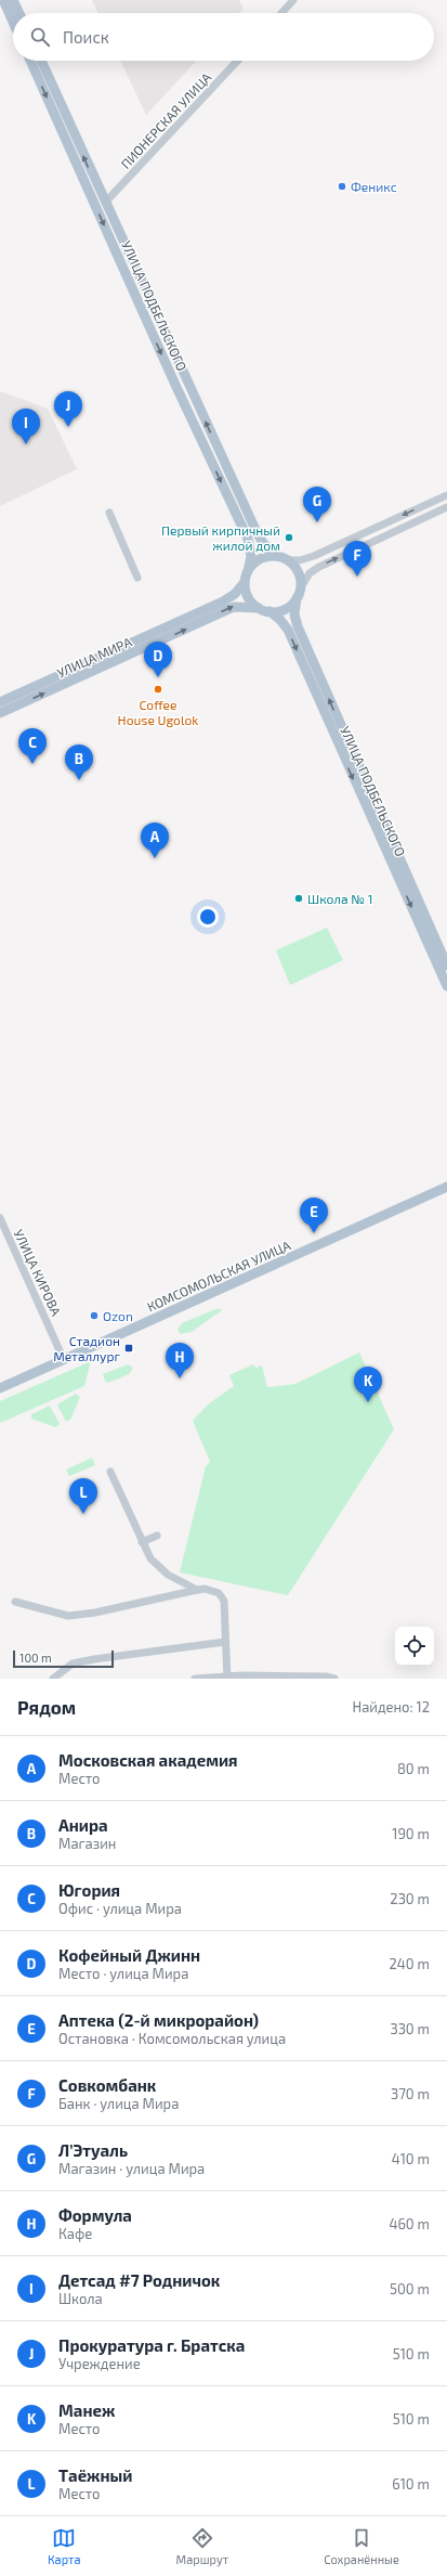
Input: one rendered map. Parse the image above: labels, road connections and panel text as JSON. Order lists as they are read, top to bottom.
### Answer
{
  "streets": {
    "main road": ["УЛИЦА ПОДБЕЛЬСКОГО", "УЛИЦА МИРА", "КОМСОМОЛЬСКАЯ УЛИЦА"],
    "street": ["ПИОНЕРСКАЯ УЛИЦА", "УЛИЦА КИРОВА"]
  },
  "crossings": [
    ["ПИОНЕРСКАЯ УЛИЦА", "УЛИЦА ПОДБЕЛЬСКОГО"],
    ["УЛИЦА КИРОВА", "КОМСОМОЛЬСКАЯ УЛИЦА"]
  ],
  "places": {
    "other": [
      "Феникс",
      "Первый кирпичный жилой дом",
      "Coffee House Ugolok",
      "Школа № 1",
      "Ozon"
    ],
    "transit": ["Стадион Металлург"]
  },
  "scale_bar": "100 m",
  "page": {
    "search": "Поиск",
    "pins": [
      "J",
      "I",
      "G",
      "F",
      "D",
      "C",
      "B",
      "A",
      "E",
      "H",
      "K",
      "L"
    ],
    "scale": "100 m",
    "heading": ["Рядом", "Найдено: 12"],
    "list": [
      {
        "mark": "A",
        "name": "Московская академия",
        "note": "Место",
        "value": "80 m"
      },
      {
        "mark": "B",
        "name": "Анира",
        "note": "Магазин",
        "value": "190 m"
      },
      {
        "mark": "C",
        "name": "Югория",
        "note": "Офис · улица Мира",
        "value": "230 m"
      },
      {
        "mark": "D",
        "name": "Кофейный Джинн",
        "note": "Место · улица Мира",
        "value": "240 m"
      },
      {
        "mark": "E",
        "name": "Аптека (2-й микрорайон)",
        "note": "Остановка · Комсомольская улица",
        "value": "330 m"
      },
      {
        "mark": "F",
        "name": "Совкомбанк",
        "note": "Банк · улица Мира",
        "value": "370 m"
      },
      {
        "mark": "G",
        "name": "Л’Этуаль",
        "note": "Магазин · улица Мира",
        "value": "410 m"
      },
      {
        "mark": "H",
        "name": "Формула",
        "note": "Кафе",
        "value": "460 m"
      },
      {
        "mark": "I",
        "name": "Детсад #7 Родничок",
        "note": "Школа",
        "value": "500 m"
      },
      {
        "mark": "J",
        "name": "Прокуратура г. Братска",
        "note": "Учреждение",
        "value": "510 m"
      },
      {
        "mark": "K",
        "name": "Манеж",
        "note": "Место",
        "value": "510 m"
      },
      {
        "mark": "L",
        "name": "Таёжный",
        "note": "Место",
        "value": "610 m"
      }
    ],
    "nav": ["Карта", "Маршрут", "Сохранённые"]
  }
}
